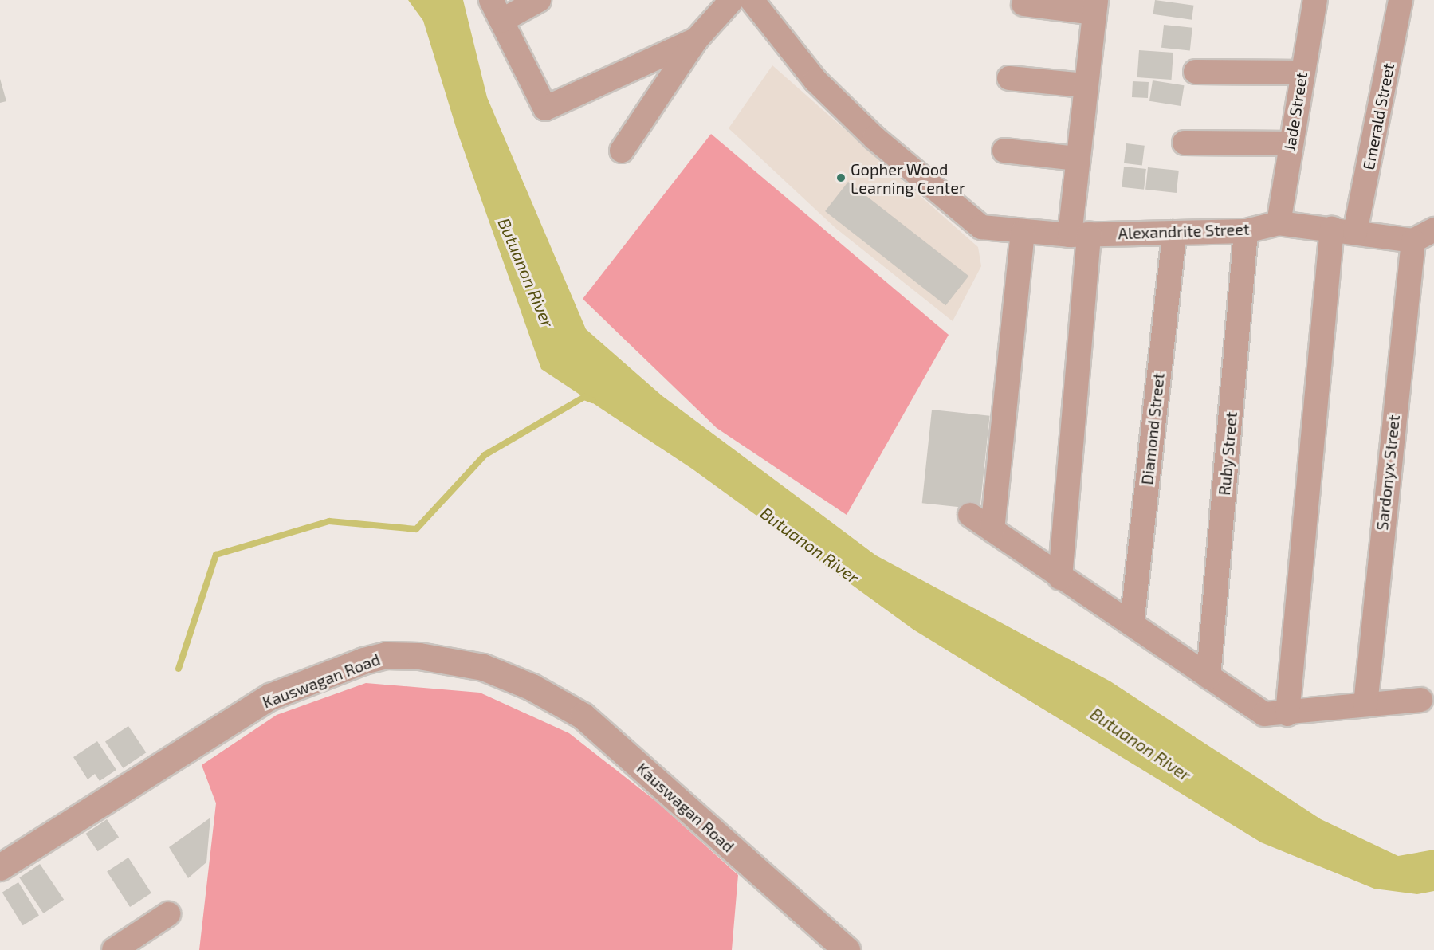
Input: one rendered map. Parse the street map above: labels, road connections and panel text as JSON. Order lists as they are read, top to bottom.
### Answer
{
  "streets": {
    "street": [
      "Jade Street",
      "Emerald Street",
      "Alexandrite Street",
      "Diamond Street",
      "Ruby Street",
      "Sardonyx Street",
      "Kauswagan Road"
    ]
  },
  "crossings": [
    ["Jade Street", "Alexandrite Street"],
    ["Emerald Street", "Alexandrite Street"],
    ["Alexandrite Street", "Diamond Street"],
    ["Alexandrite Street", "Ruby Street"],
    ["Alexandrite Street", "Sardonyx Street"]
  ],
  "water": ["Butuanon River"],
  "places": ["Gopher Wood Learning Center"]
}
